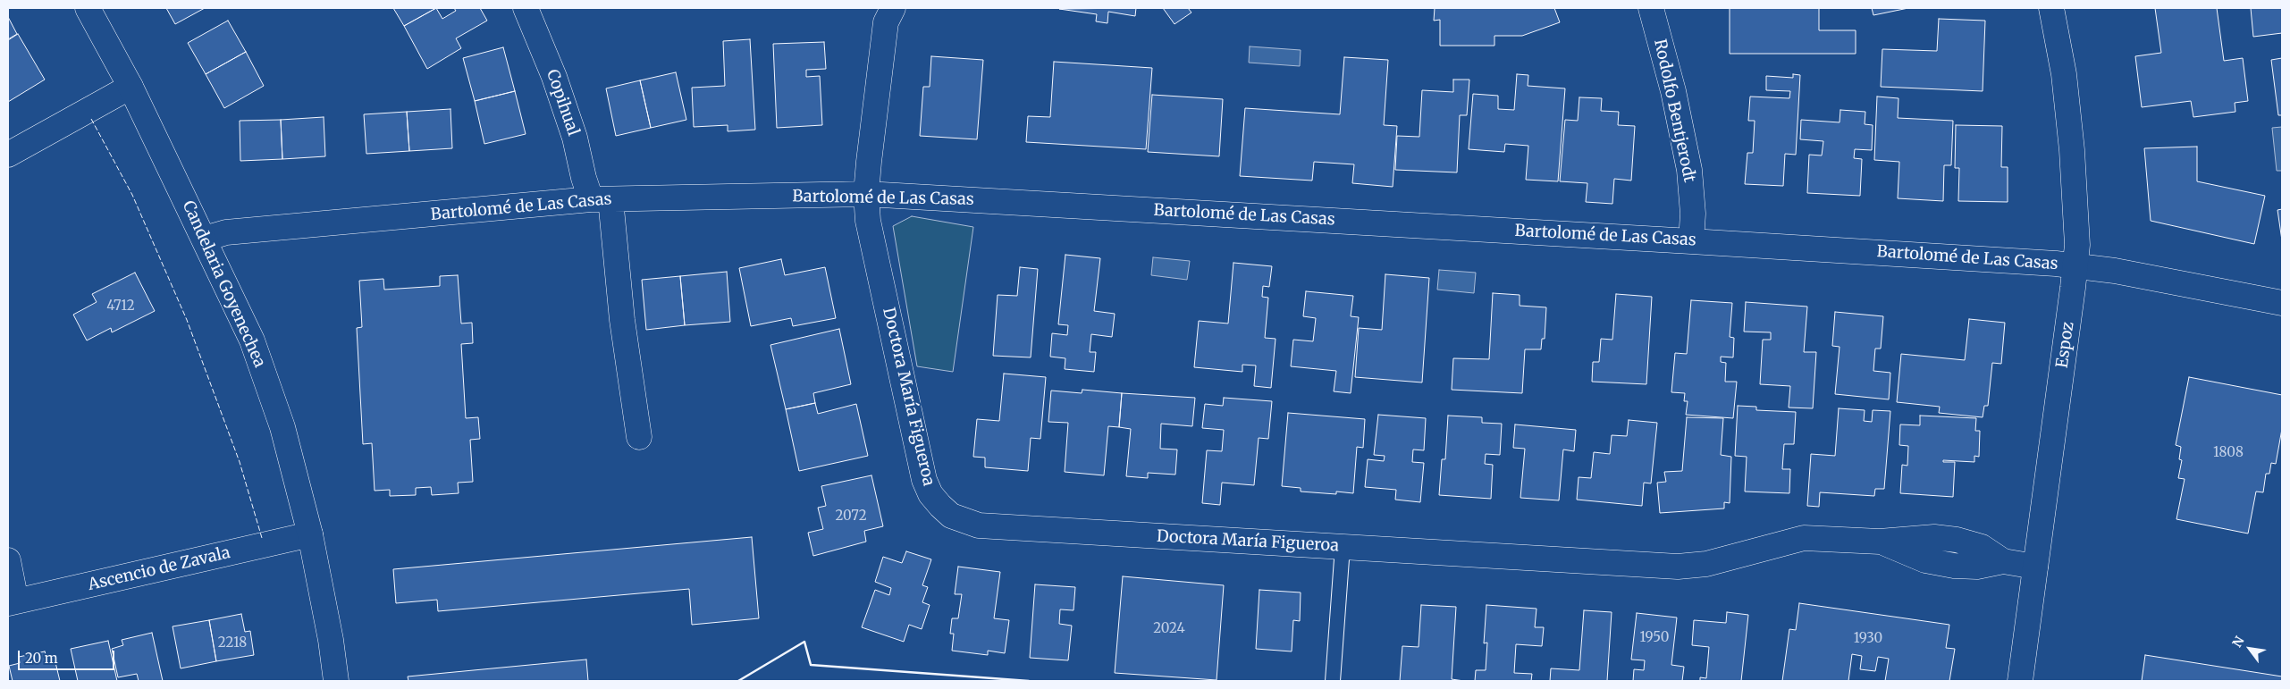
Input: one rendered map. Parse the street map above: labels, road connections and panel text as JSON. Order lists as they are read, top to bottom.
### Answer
{
  "streets": {
    "street": [
      "Copihual",
      "Rodolfo Bentjerodt",
      "Bartolomé de Las Casas",
      "Candelaria Goyenechea",
      "Espoz",
      "Doctora María Figueroa",
      "Ascencio de Zavala"
    ]
  },
  "crossings": [
    ["Copihual", "Bartolomé de Las Casas"],
    ["Rodolfo Bentjerodt", "Bartolomé de Las Casas"],
    ["Bartolomé de Las Casas", "Candelaria Goyenechea"],
    ["Bartolomé de Las Casas", "Espoz"],
    ["Bartolomé de Las Casas", "Doctora María Figueroa"],
    ["Candelaria Goyenechea", "Ascencio de Zavala"],
    ["Espoz", "Doctora María Figueroa"]
  ],
  "house_numbers": [
    "4712",
    "1808",
    "2072",
    "2024",
    "1950",
    "1930",
    "2218"
  ],
  "scale_bar": "20 m",
  "north": "top left"
}
